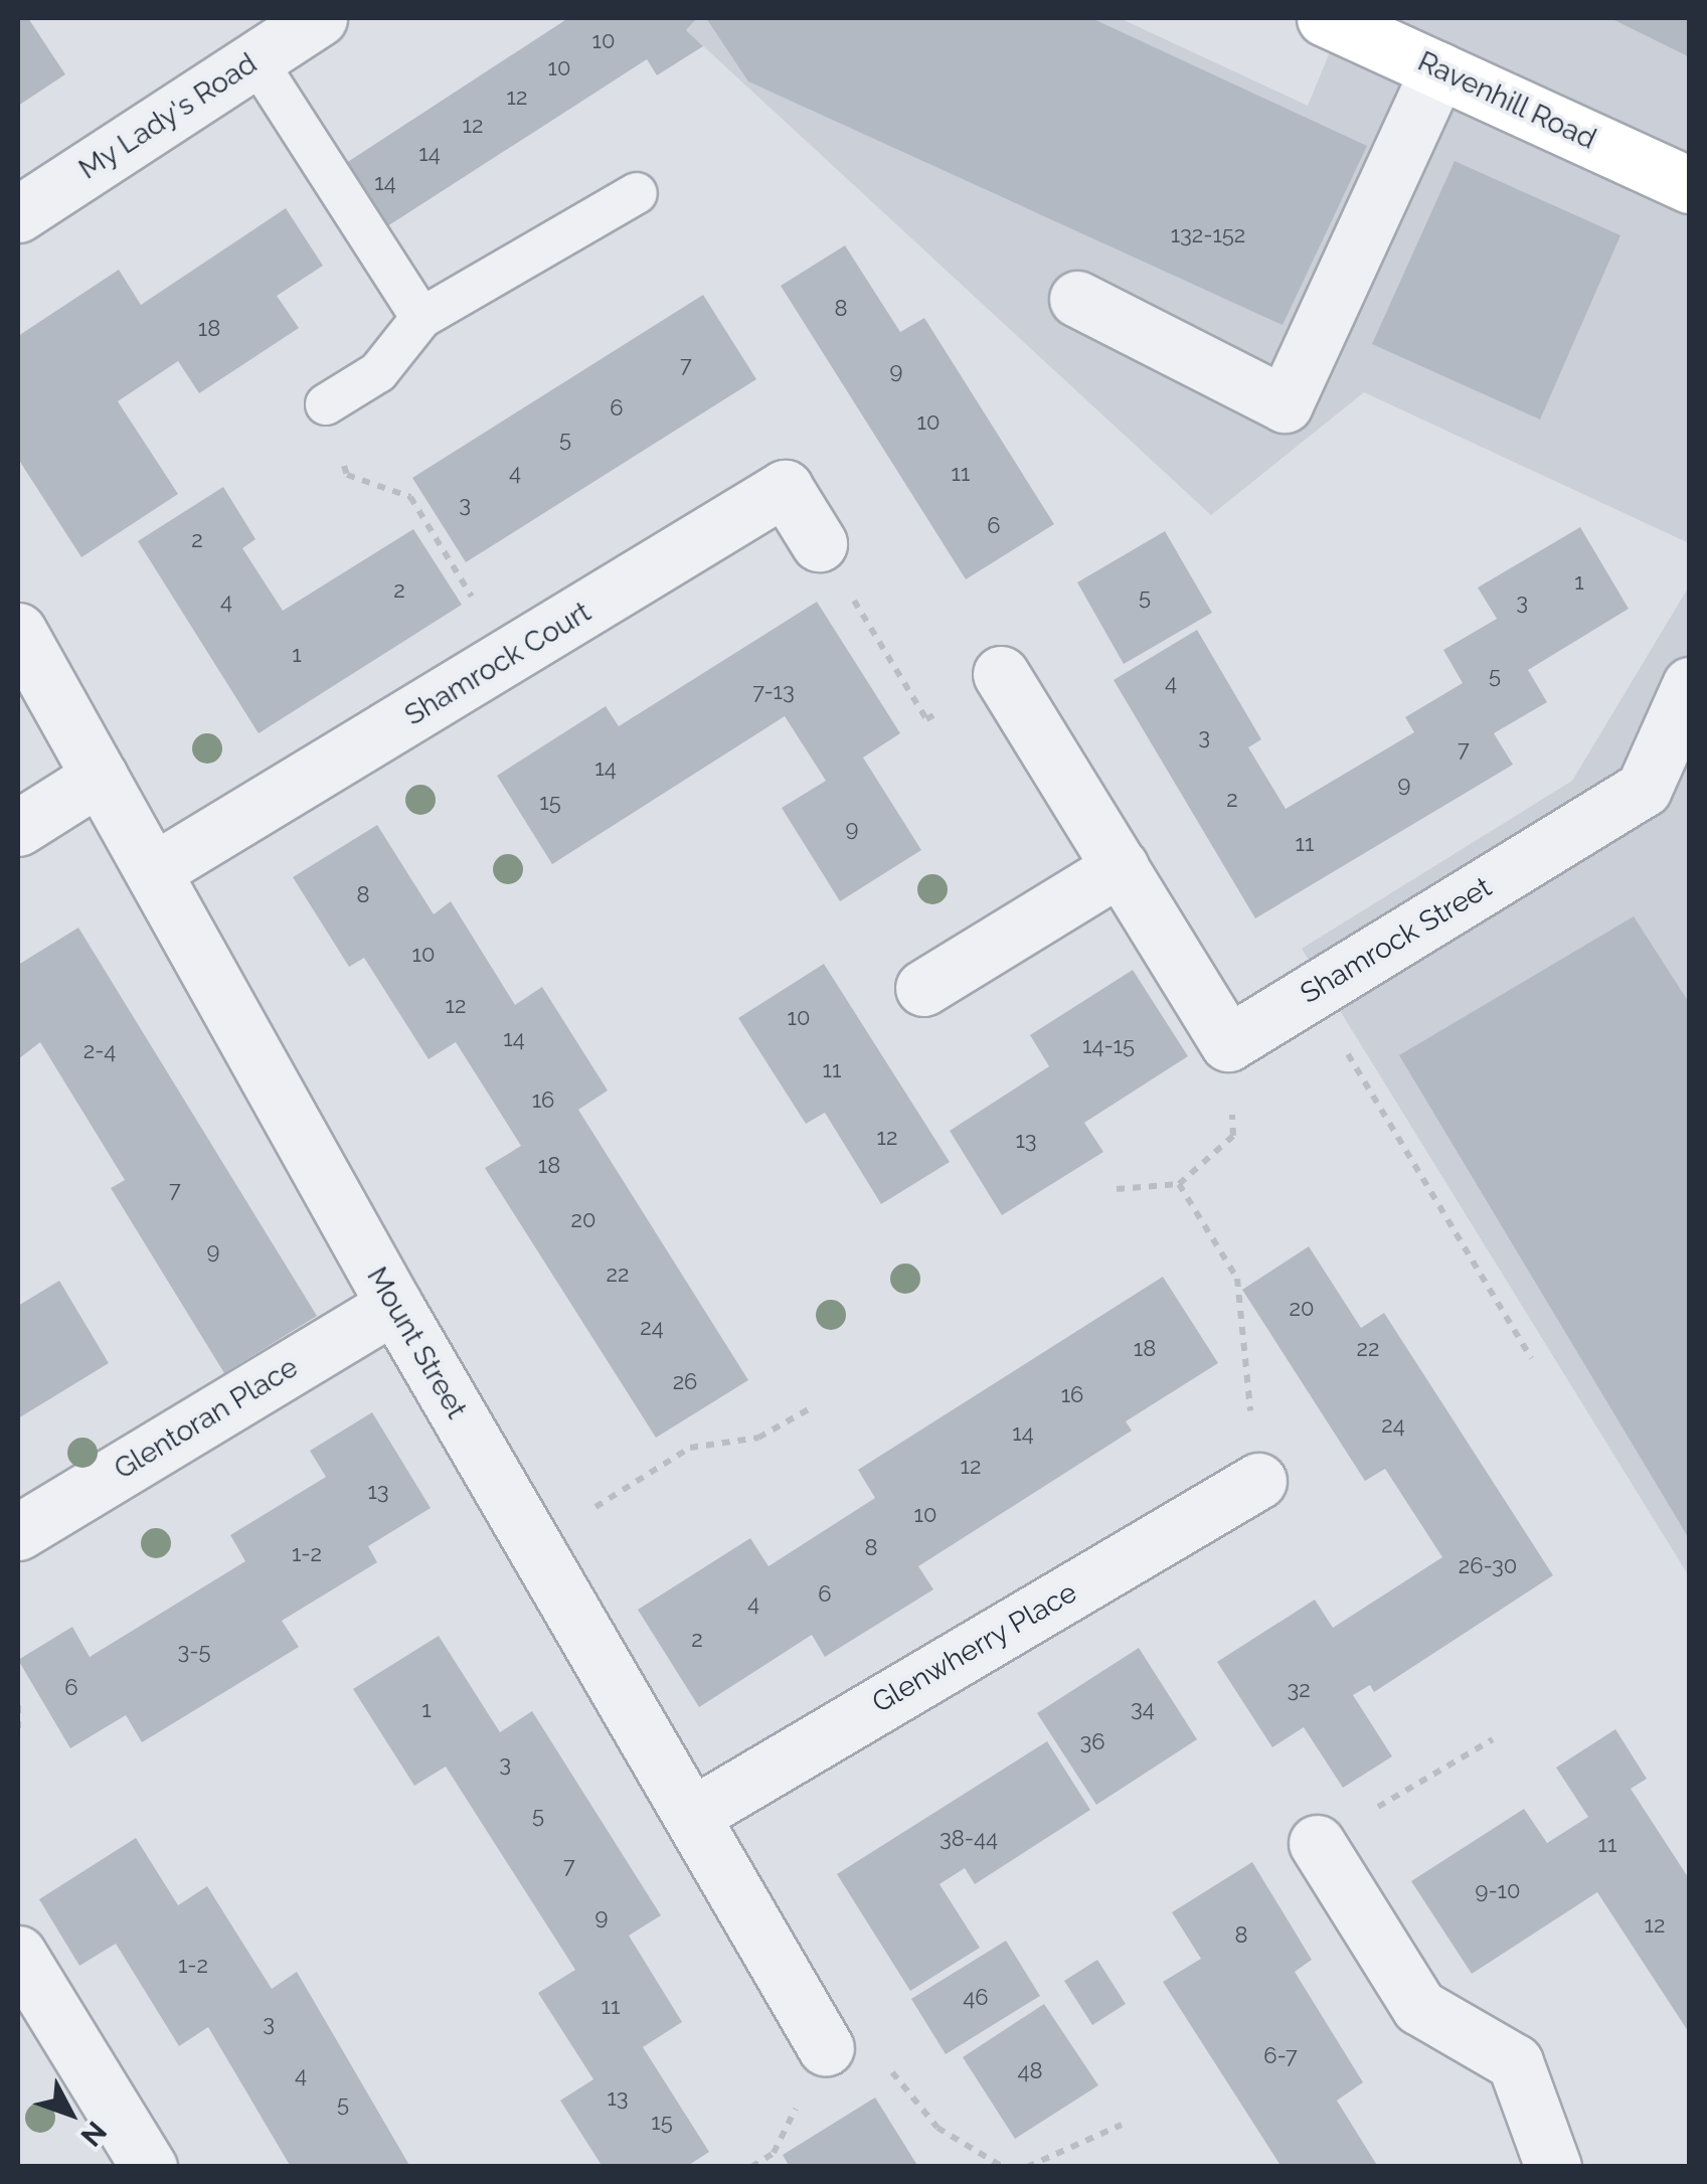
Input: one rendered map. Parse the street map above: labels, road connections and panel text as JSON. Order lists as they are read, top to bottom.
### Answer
{
  "streets": {
    "main road": ["Ravenhill Road"],
    "street": [
      "My Lady's Road",
      "Shamrock Court",
      "Shamrock Street",
      "Mount Street",
      "Glentoran Place",
      "Glenwherry Place"
    ]
  },
  "crossings": [
    ["Shamrock Court", "Mount Street"],
    ["Mount Street", "Glentoran Place"],
    ["Mount Street", "Glenwherry Place"]
  ],
  "house_numbers": [
    "10",
    "10",
    "12",
    "12",
    "14",
    "14",
    "132-152",
    "8",
    "18",
    "7",
    "9",
    "6",
    "10",
    "5",
    "4",
    "11",
    "3",
    "6",
    "2",
    "1",
    "2",
    "5",
    "4",
    "3",
    "1",
    "5",
    "4",
    "7-13",
    "3",
    "7",
    "14",
    "9",
    "2",
    "15",
    "9",
    "11",
    "8",
    "10",
    "12",
    "10",
    "14",
    "14-15",
    "2-4",
    "11",
    "16",
    "12",
    "13",
    "18",
    "7",
    "20",
    "9",
    "22",
    "20",
    "24",
    "18",
    "22",
    "26",
    "16",
    "24",
    "14",
    "12",
    "13",
    "10",
    "8",
    "1-2",
    "26-30",
    "6",
    "4",
    "2",
    "3-5",
    "6",
    "32",
    "34",
    "1",
    "36",
    "3",
    "5",
    "38-44",
    "11",
    "7",
    "9-10",
    "9",
    "12",
    "8",
    "1-2",
    "46",
    "11",
    "3",
    "6-7",
    "48",
    "4",
    "13",
    "5",
    "15"
  ],
  "north": "bottom right"
}
